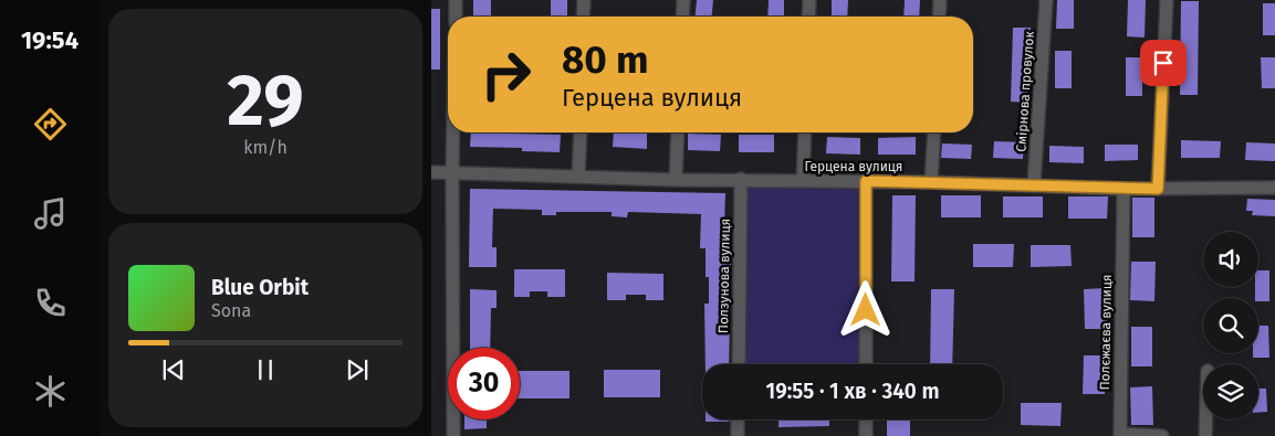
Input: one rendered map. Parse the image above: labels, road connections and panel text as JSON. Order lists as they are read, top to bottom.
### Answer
{
  "streets": {
    "street": [
      "Смірнова провулок",
      "Герцена вулиця",
      "Ползунова вулиця",
      "Полєжаєва вулиця"
    ]
  },
  "crossings": [
    ["Смірнова провулок", "Герцена вулиця"],
    ["Герцена вулиця", "Ползунова вулиця"],
    ["Герцена вулиця", "Полєжаєва вулиця"]
  ],
  "page": {
    "tabs": "19:54",
    "tile": ["29", "km/h"],
    "turn": ["80 m", "Герцена вулиця"],
    "song": ["Blue Orbit", "Sona"],
    "limit": "30",
    "trip": "19:55 · 1 хв · 340 m"
  }
}
